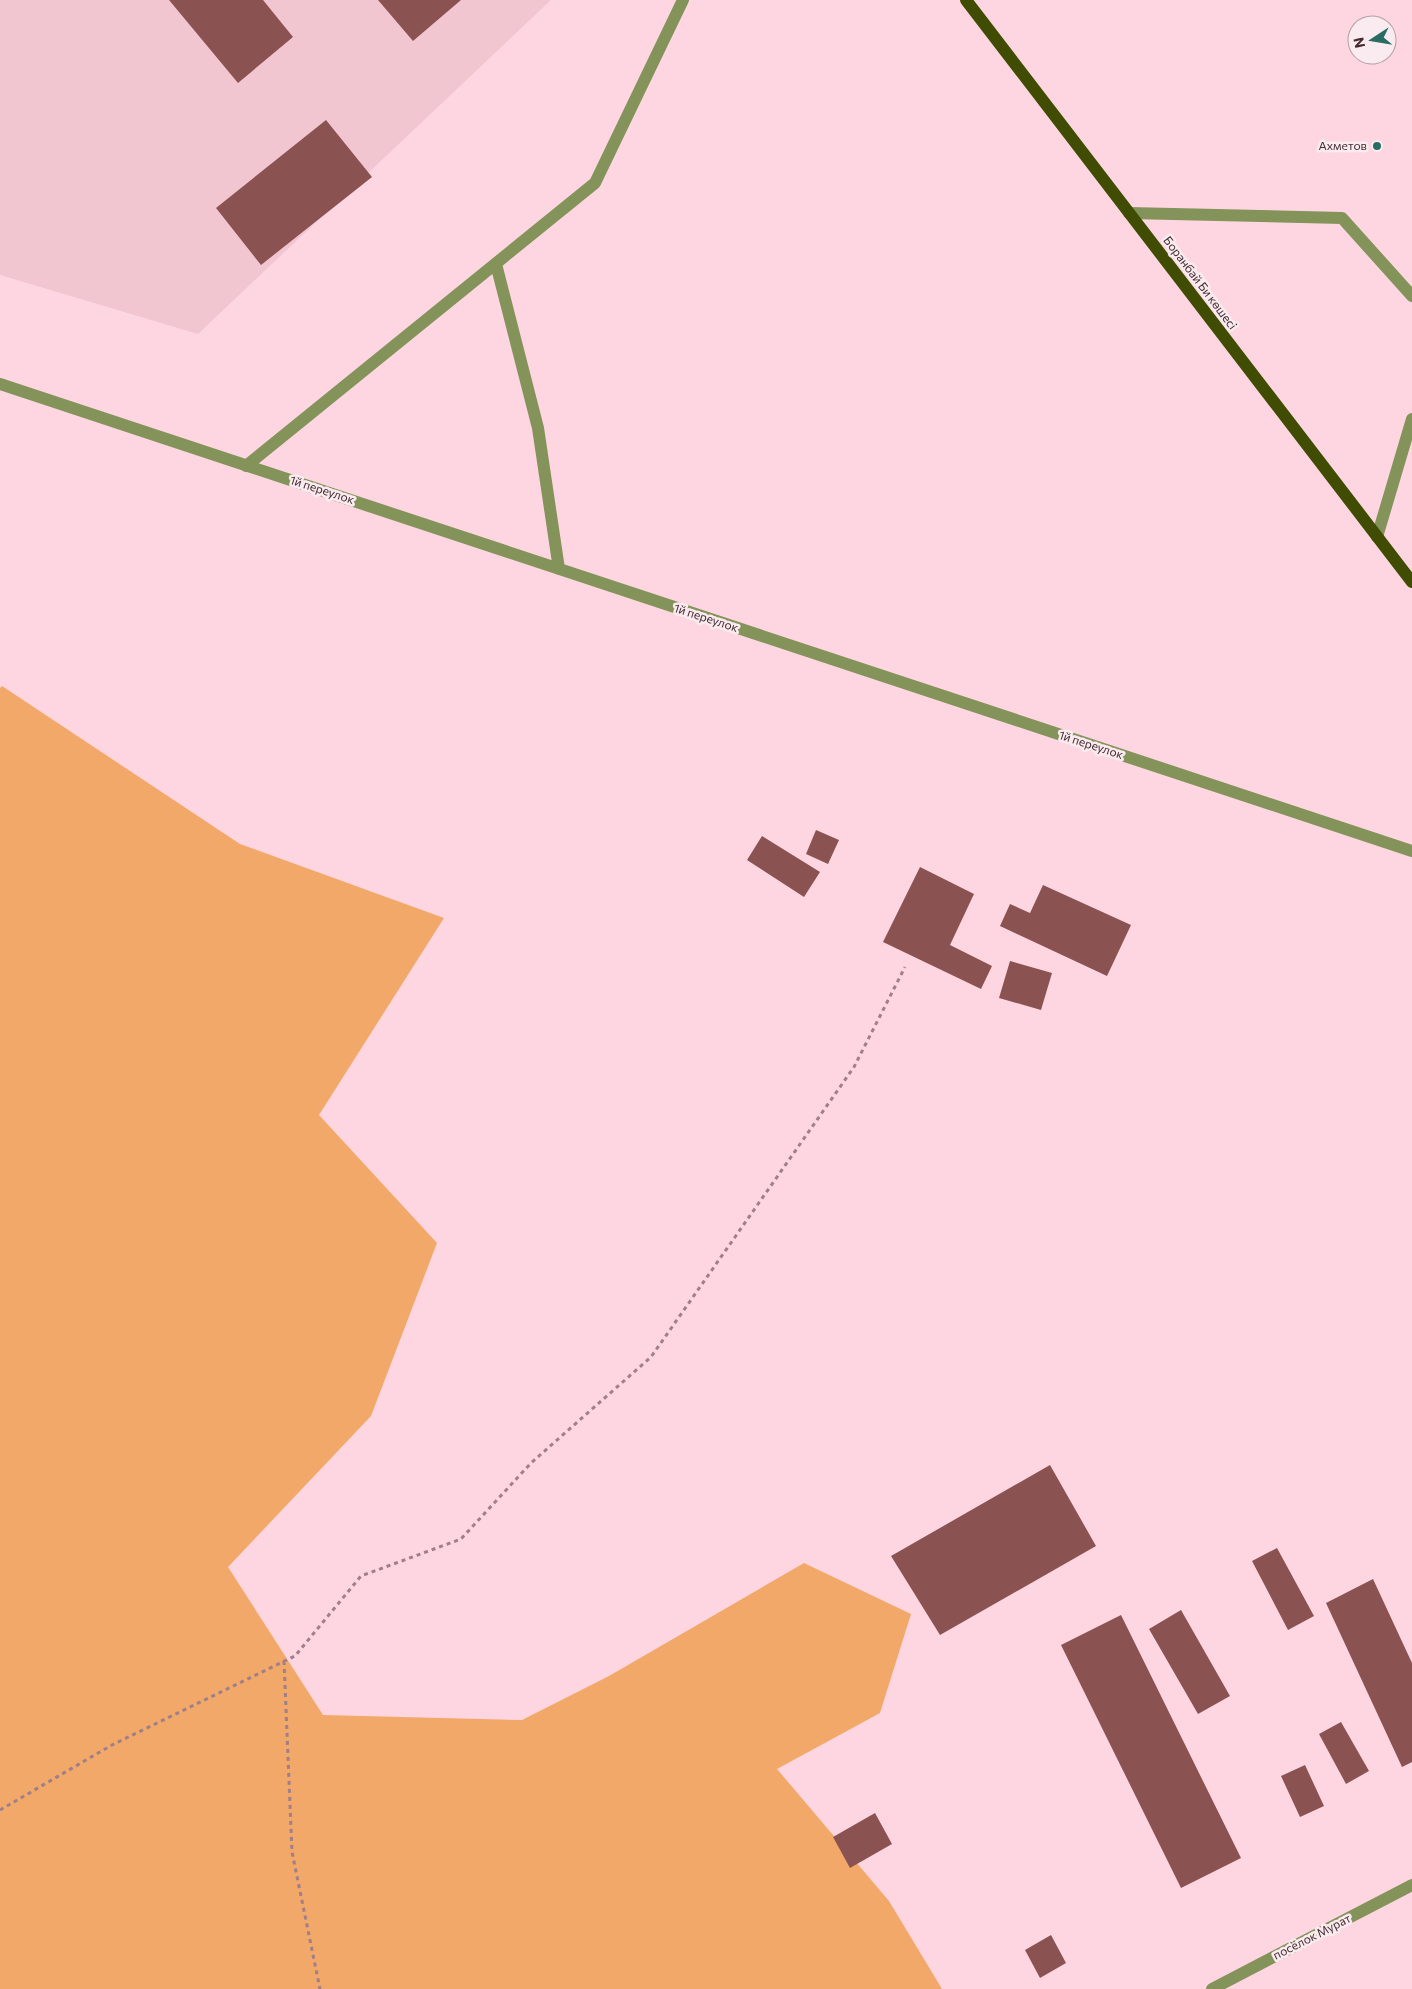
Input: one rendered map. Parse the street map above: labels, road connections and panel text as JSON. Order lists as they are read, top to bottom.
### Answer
{
  "streets": {
    "main road": ["Боранбай Би көшесі"],
    "street": ["1й переулок", "посёлок Мурат"]
  },
  "places": ["Ахметов"],
  "north": "left"
}
